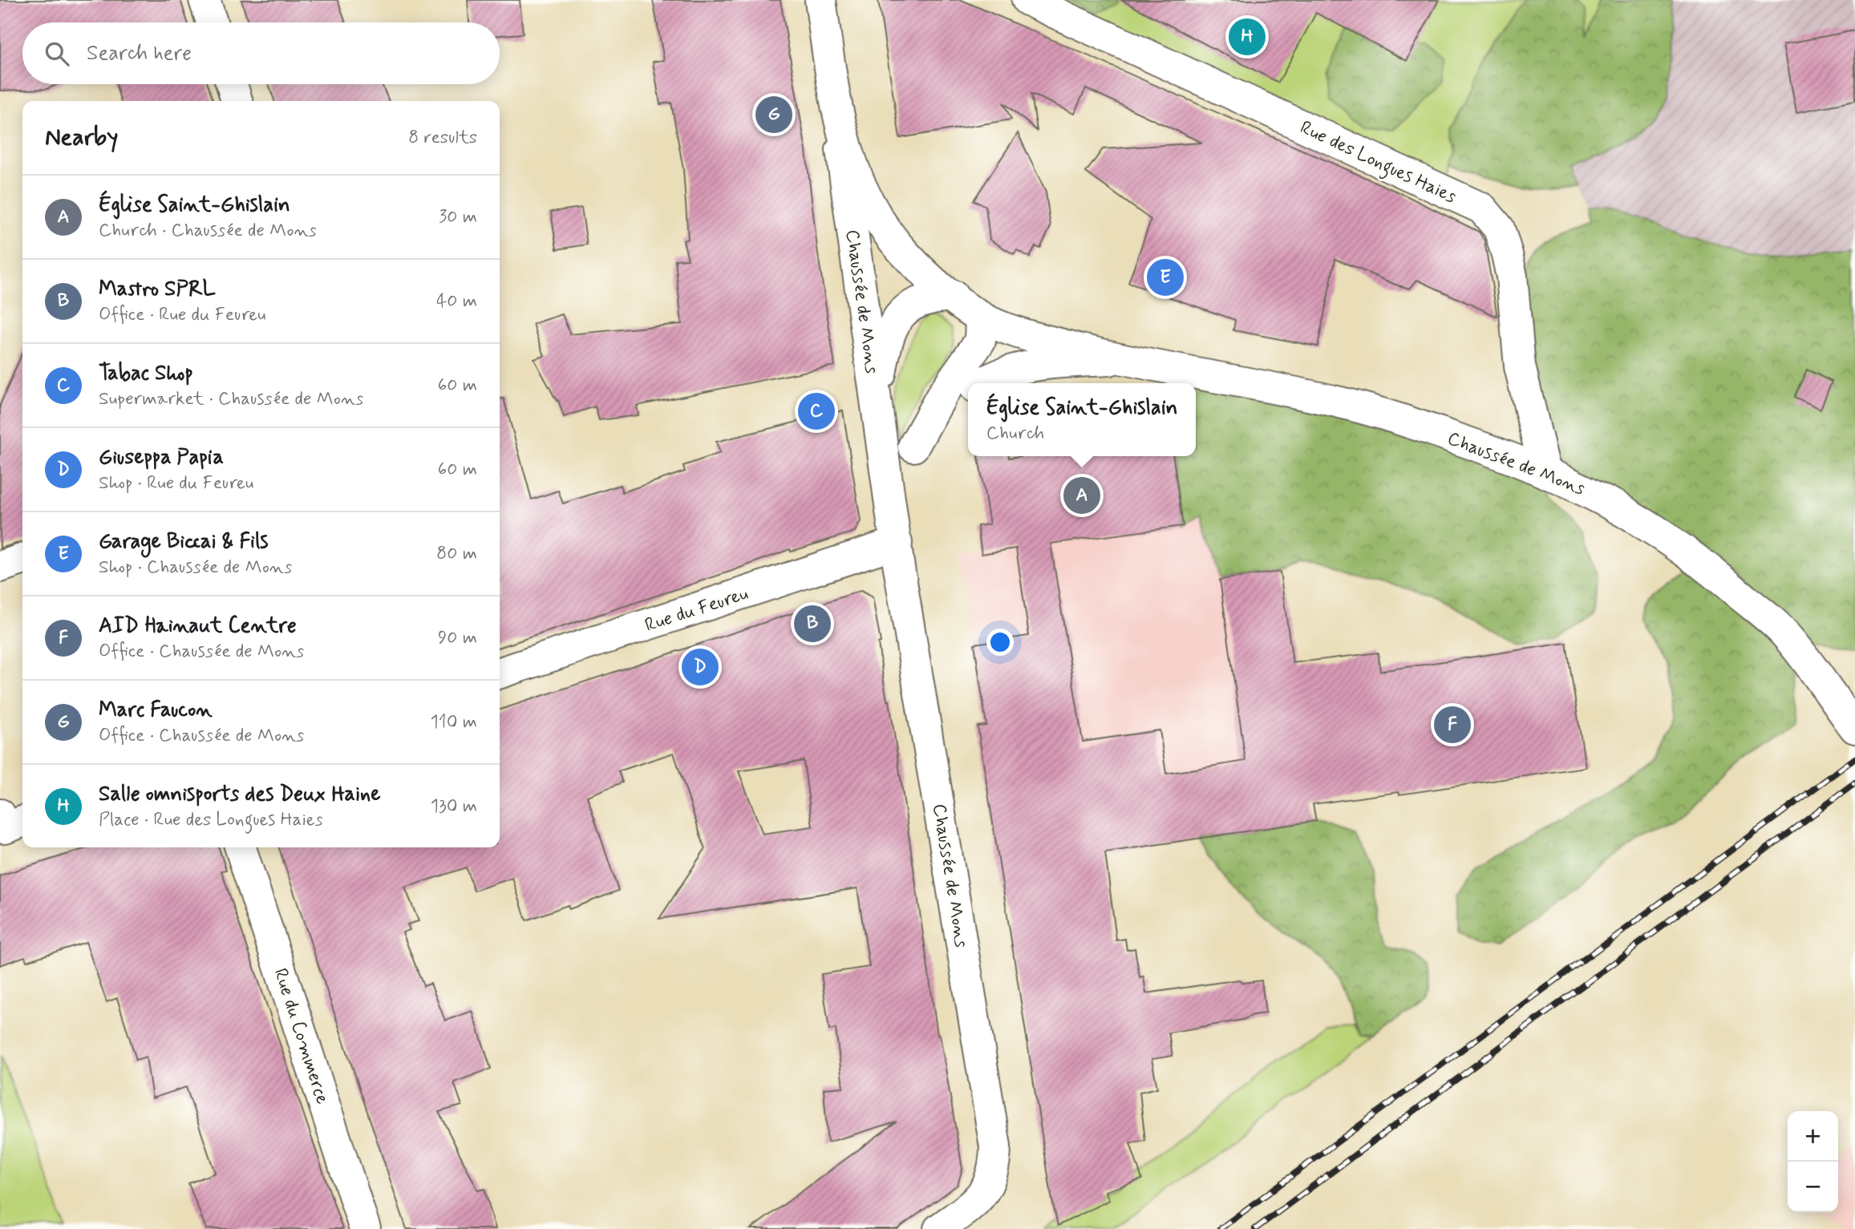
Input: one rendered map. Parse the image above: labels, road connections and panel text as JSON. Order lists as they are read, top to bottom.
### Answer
{
  "streets": {
    "street": [
      "Rue des Longues Haies",
      "Chaussée de Mons",
      "Rue du Feureu",
      "Rue du Commerce"
    ]
  },
  "crossings": [
    ["Rue des Longues Haies", "Chaussée de Mons"],
    ["Chaussée de Mons", "Rue du Feureu"]
  ],
  "page": {
    "pins": [
      "H",
      "G",
      "E",
      "C",
      "A",
      "B",
      "D",
      "F"
    ],
    "search": "Search here",
    "heading": ["Nearby", "8 results"],
    "list": [
      {
        "mark": "A",
        "name": "Église Saint-Ghislain",
        "note": "Church · Chaussée de Mons",
        "value": "30 m"
      },
      {
        "mark": "B",
        "name": "Mastro SPRL",
        "note": "Office · Rue du Feureu",
        "value": "40 m"
      },
      {
        "mark": "C",
        "name": "Tabac Shop",
        "note": "Supermarket · Chaussée de Mons",
        "value": "60 m"
      },
      {
        "mark": "D",
        "name": "Giuseppa Papia",
        "note": "Shop · Rue du Feureu",
        "value": "60 m"
      },
      {
        "mark": "E",
        "name": "Garage Biccai & Fils",
        "note": "Shop · Chaussée de Mons",
        "value": "80 m"
      },
      {
        "mark": "F",
        "name": "AID Hainaut Centre",
        "note": "Office · Chaussée de Mons",
        "value": "90 m"
      },
      {
        "mark": "G",
        "name": "Marc Faucon",
        "note": "Office · Chaussée de Mons",
        "value": "110 m"
      },
      {
        "mark": "H",
        "name": "Salle omnisports des Deux Haine",
        "note": "Place · Rue des Longues Haies",
        "value": "130 m"
      }
    ],
    "popup": ["Église Saint-Ghislain", "Church"],
    "map_buttons": ["+", "−"]
  }
}
